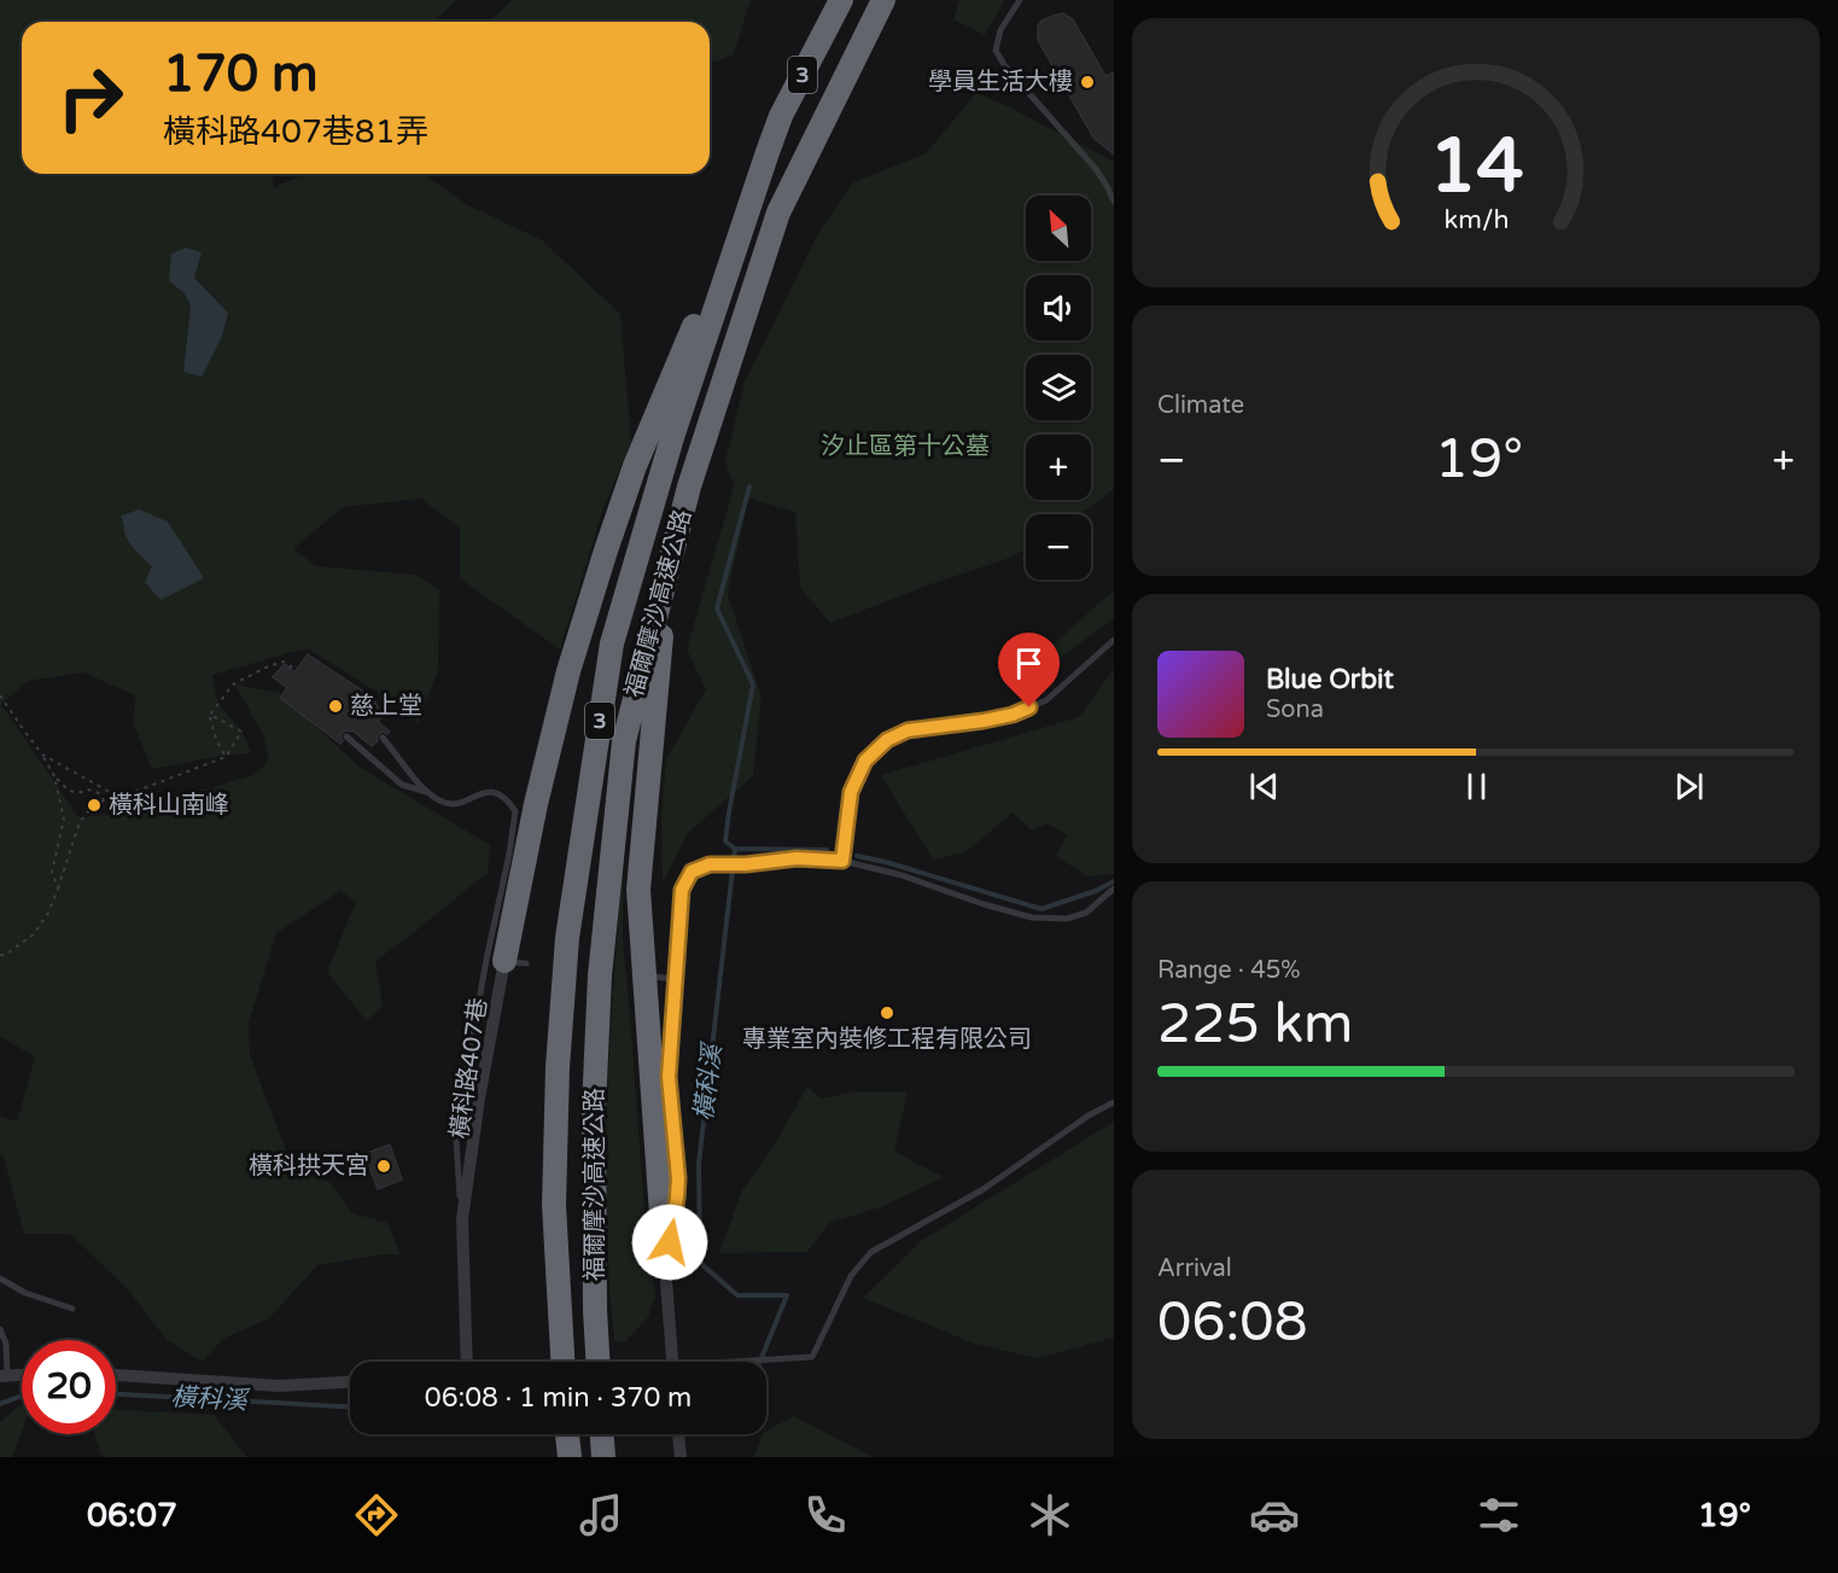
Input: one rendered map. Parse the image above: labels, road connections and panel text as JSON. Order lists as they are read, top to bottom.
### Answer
{
  "streets": {
    "highway": ["3", "福爾摩沙高速公路"]
  },
  "water": ["橫科溪"],
  "parks": ["汐止區第十公墓"],
  "places": [
    "學員生活大樓",
    "慈上堂",
    "橫科山南峰",
    "專業室內裝修工程有限公司",
    "橫科拱天宮"
  ],
  "north": "top left",
  "page": {
    "turn": ["170 m", "橫科路407巷81弄"],
    "map_buttons": ["+", "−"],
    "tile": [
      "Climate",
      ["Range · 45%", "225 km"],
      ["Arrival", "06:08"]
    ],
    "heat": ["−", "19°", "+"],
    "song": ["Blue Orbit", "Sona"],
    "limit": "20",
    "trip": "06:08 · 1 min · 370 m",
    "tabs": ["06:07", "19°"],
    "gauge": ["14", "km/h"]
  }
}
